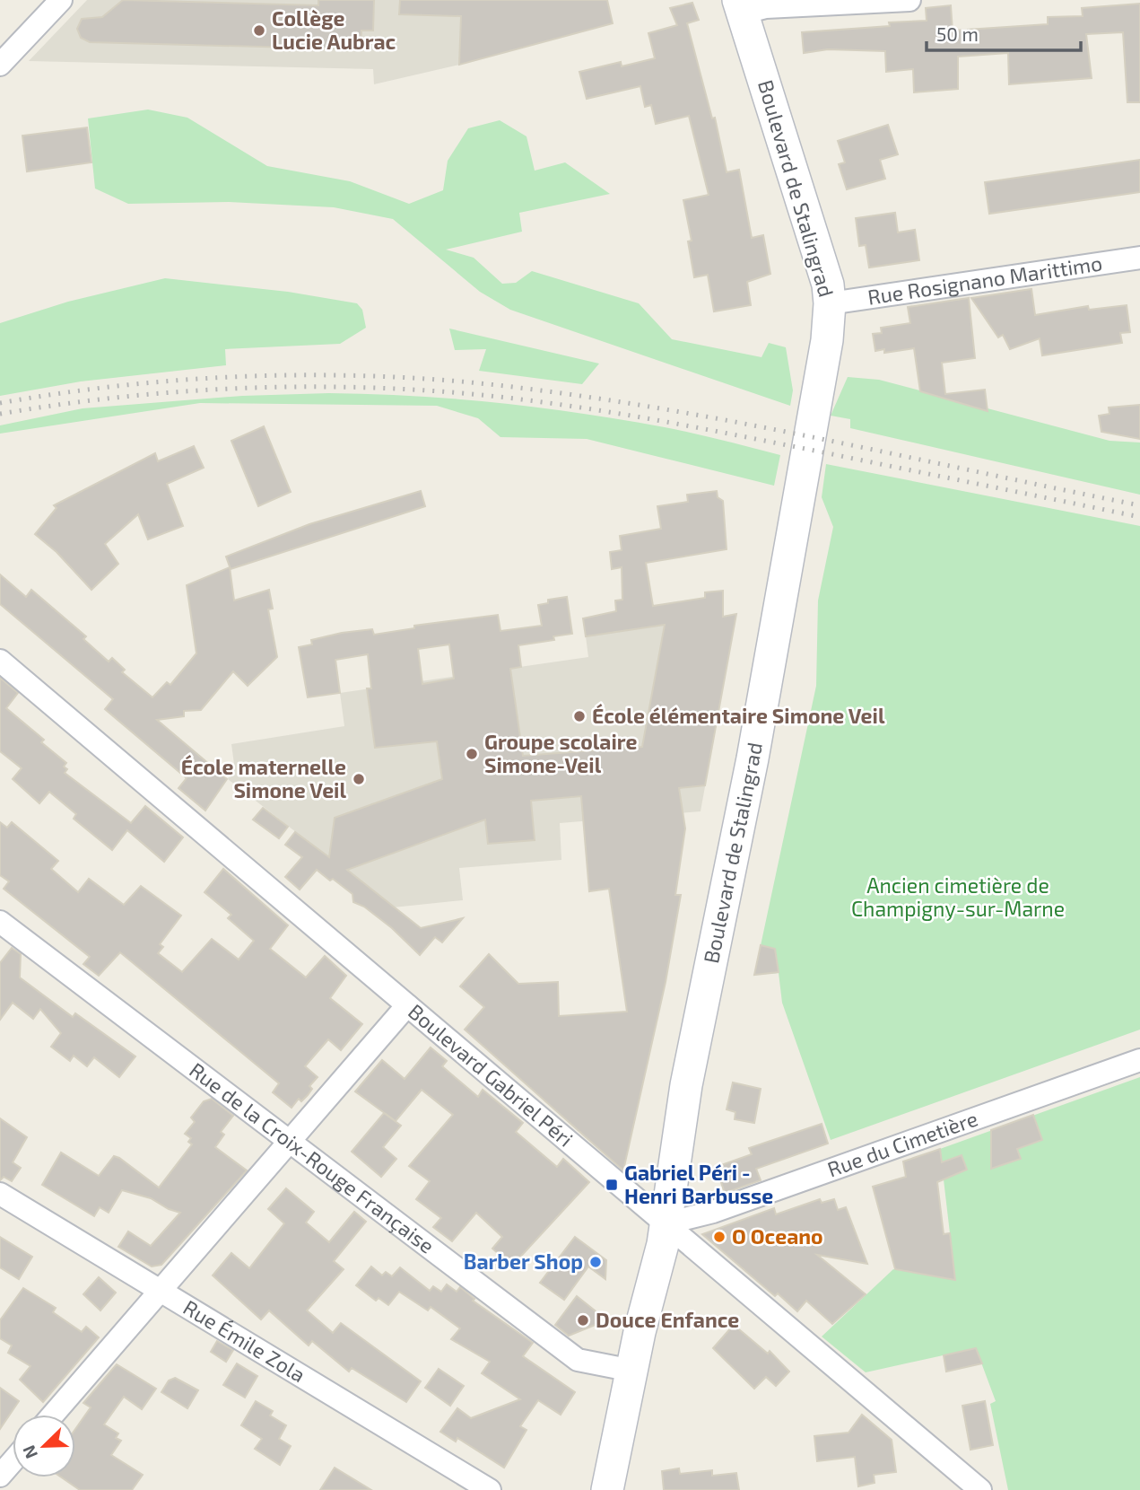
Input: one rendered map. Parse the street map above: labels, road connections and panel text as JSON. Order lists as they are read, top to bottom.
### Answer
{
  "streets": {
    "main road": ["Boulevard de Stalingrad"],
    "street": [
      "Rue Rosignano Marittimo",
      "Boulevard Gabriel Péri",
      "Rue du Cimetière",
      "Rue de la Croix-Rouge Française",
      "Rue Émile Zola"
    ]
  },
  "crossings": [
    ["Boulevard de Stalingrad", "Rue Rosignano Marittimo"],
    ["Boulevard de Stalingrad", "Boulevard Gabriel Péri"],
    ["Boulevard de Stalingrad", "Rue du Cimetière"],
    ["Boulevard de Stalingrad", "Rue de la Croix-Rouge Française"],
    ["Boulevard Gabriel Péri", "Rue du Cimetière"]
  ],
  "parks": ["Ancien cimetière de Champigny-sur-Marne"],
  "places": {
    "other": [
      "Collège Lucie Aubrac",
      "École élémentaire Simone Veil",
      "Groupe scolaire Simone-Veil",
      "École maternelle Simone Veil",
      "O Oceano",
      "Barber Shop",
      "Douce Enfance"
    ],
    "transit": ["Gabriel Péri - Henri Barbusse"]
  },
  "scale_bar": "50 m",
  "north": "bottom left"
}
